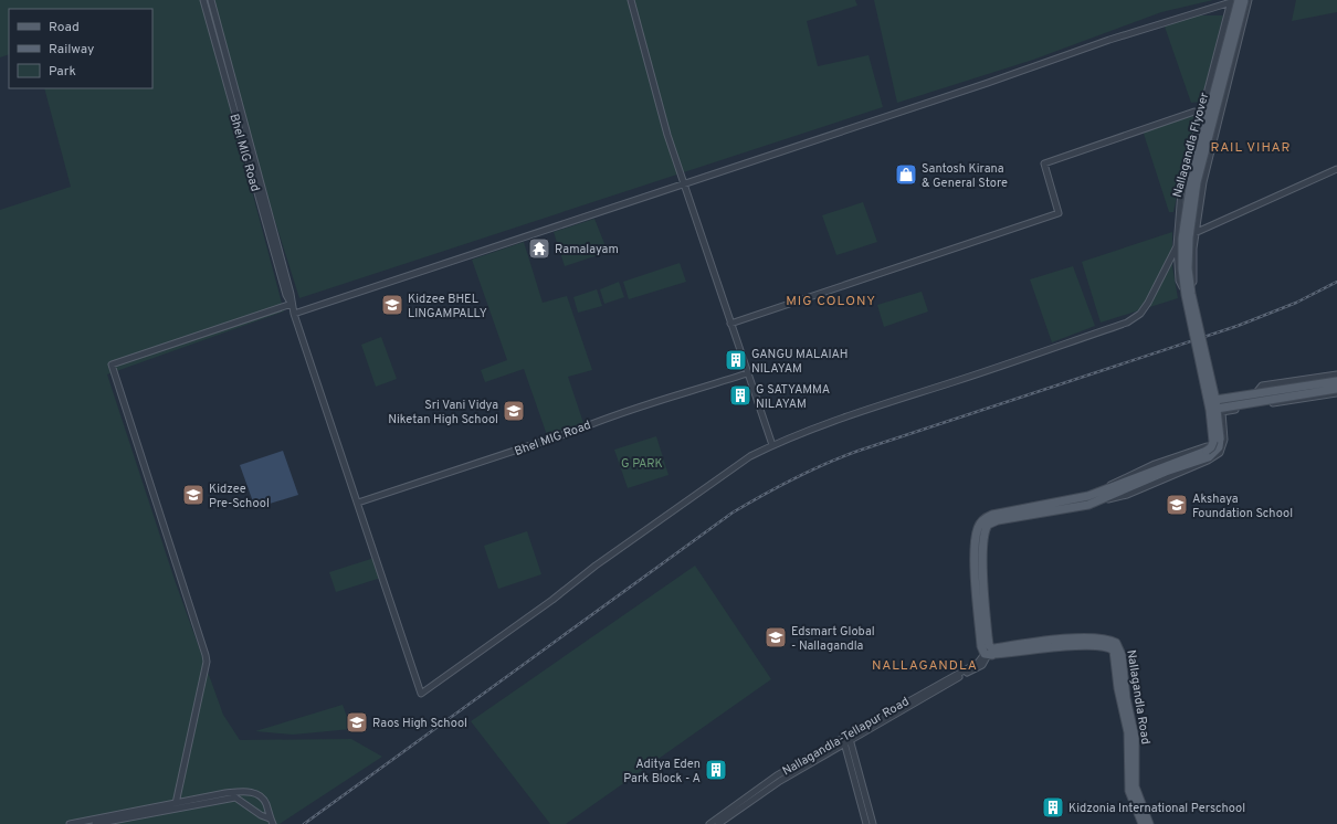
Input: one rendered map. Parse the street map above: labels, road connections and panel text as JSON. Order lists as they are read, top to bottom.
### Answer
{
  "streets": {
    "main road": ["Nallagandla Flyover", "Nallagandla Road"],
    "street": ["Bhel MIG Road", "Nallagandla-Tellapur Road"]
  },
  "crossings": [
    ["Nallagandla Flyover", "Nallagandla Road"],
    ["Nallagandla Flyover", "Nallagandla-Tellapur Road"],
    ["Nallagandla Road", "Nallagandla-Tellapur Road"]
  ],
  "districts": ["RAIL VIHAR", "MIG COLONY", "NALLAGANDLA"],
  "parks": ["G PARK"],
  "places": {
    "shop": ["Santosh Kirana & General Store"],
    "temple": ["Ramalayam"],
    "school or university": [
      "Kidzee BHEL LINGAMPALLY",
      "Sri Vani Vidya Niketan High School",
      "Kidzee Pre-School",
      "Akshaya Foundation School",
      "Edsmart Global - Nallagandla",
      "Raos High School"
    ],
    "building": [
      "GANGU MALAIAH NILAYAM",
      "G SATYAMMA NILAYAM",
      "Aditya Eden Park Block - A",
      "Kidzonia International Perschool"
    ]
  },
  "legend": ["Road", "Railway", "Park"]
}
